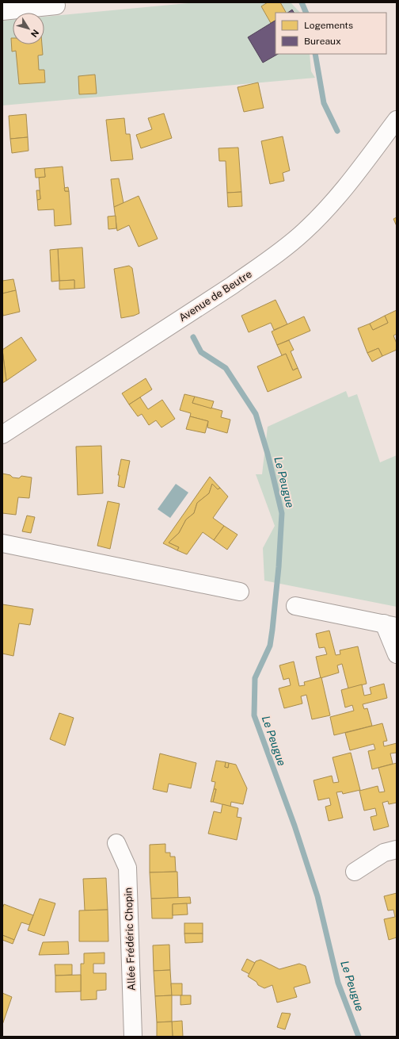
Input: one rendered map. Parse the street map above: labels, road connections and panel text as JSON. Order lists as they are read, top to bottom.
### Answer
{
  "streets": {
    "street": ["Avenue de Beutre", "Allée Frédéric Chopin"]
  },
  "water": ["Le Peugue"],
  "legend": ["Logements", "Bureaux"],
  "north": "bottom right"
}
